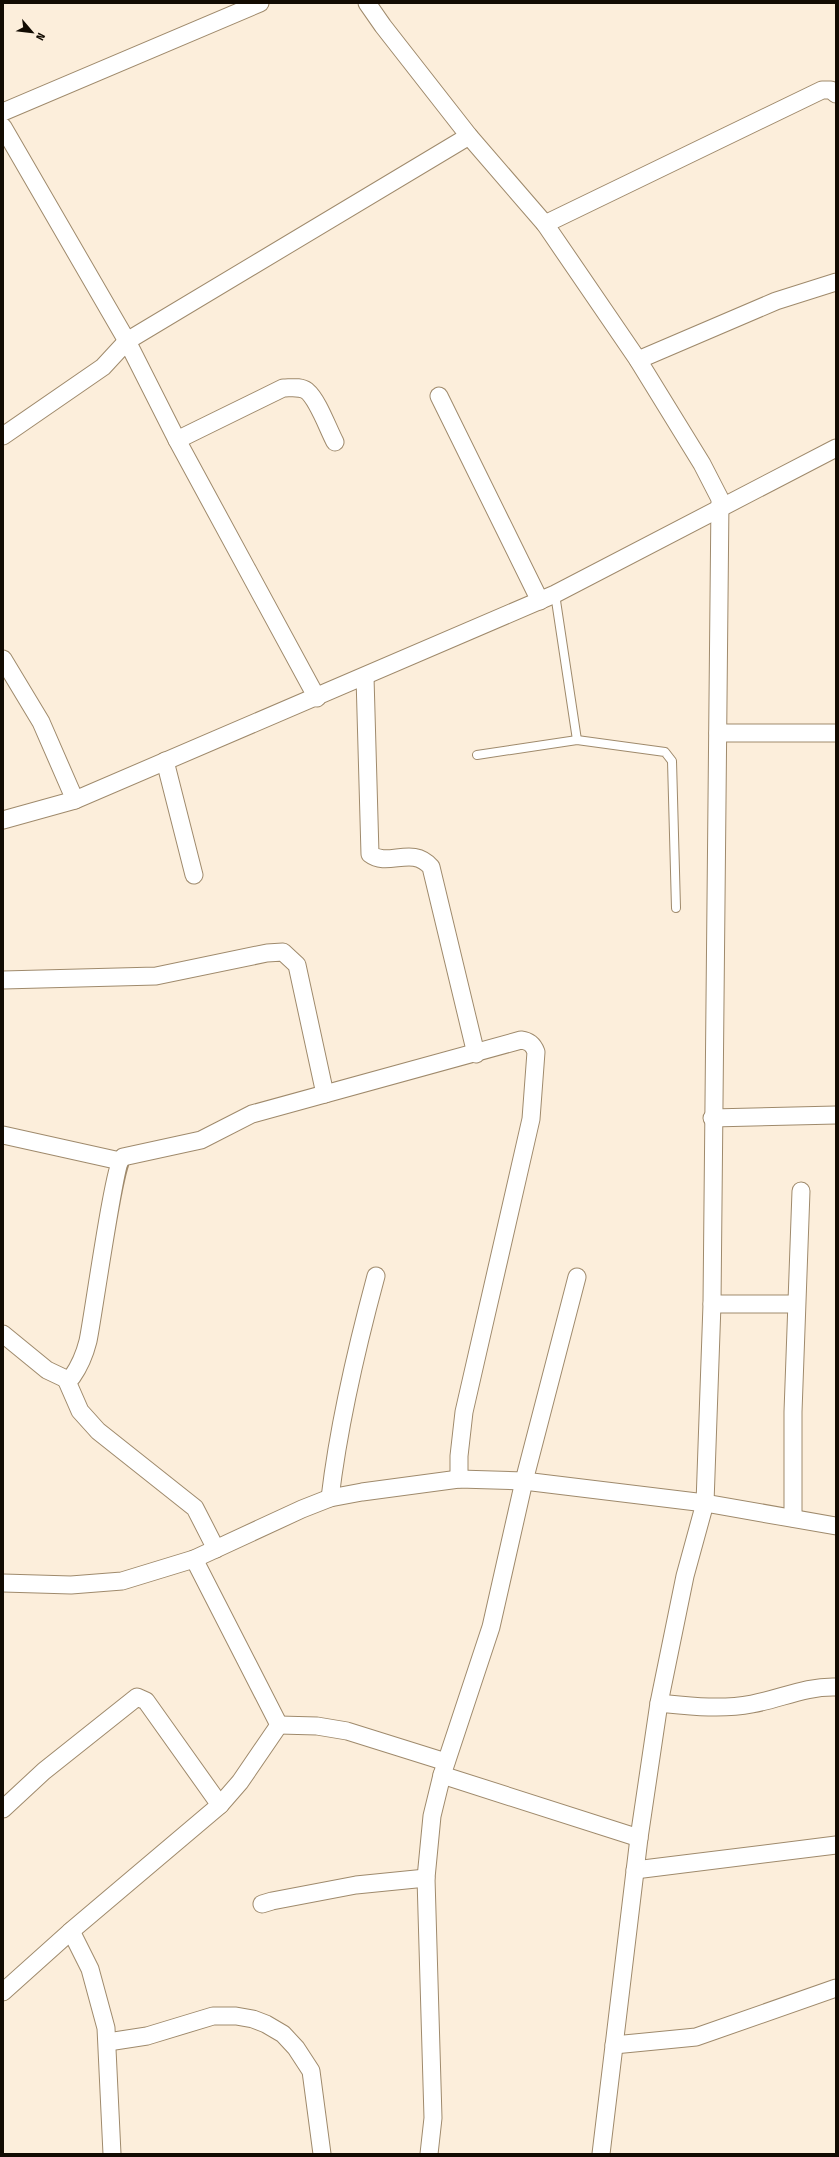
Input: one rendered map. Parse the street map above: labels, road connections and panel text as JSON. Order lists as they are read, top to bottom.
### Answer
{
  "north": "bottom right"
}
